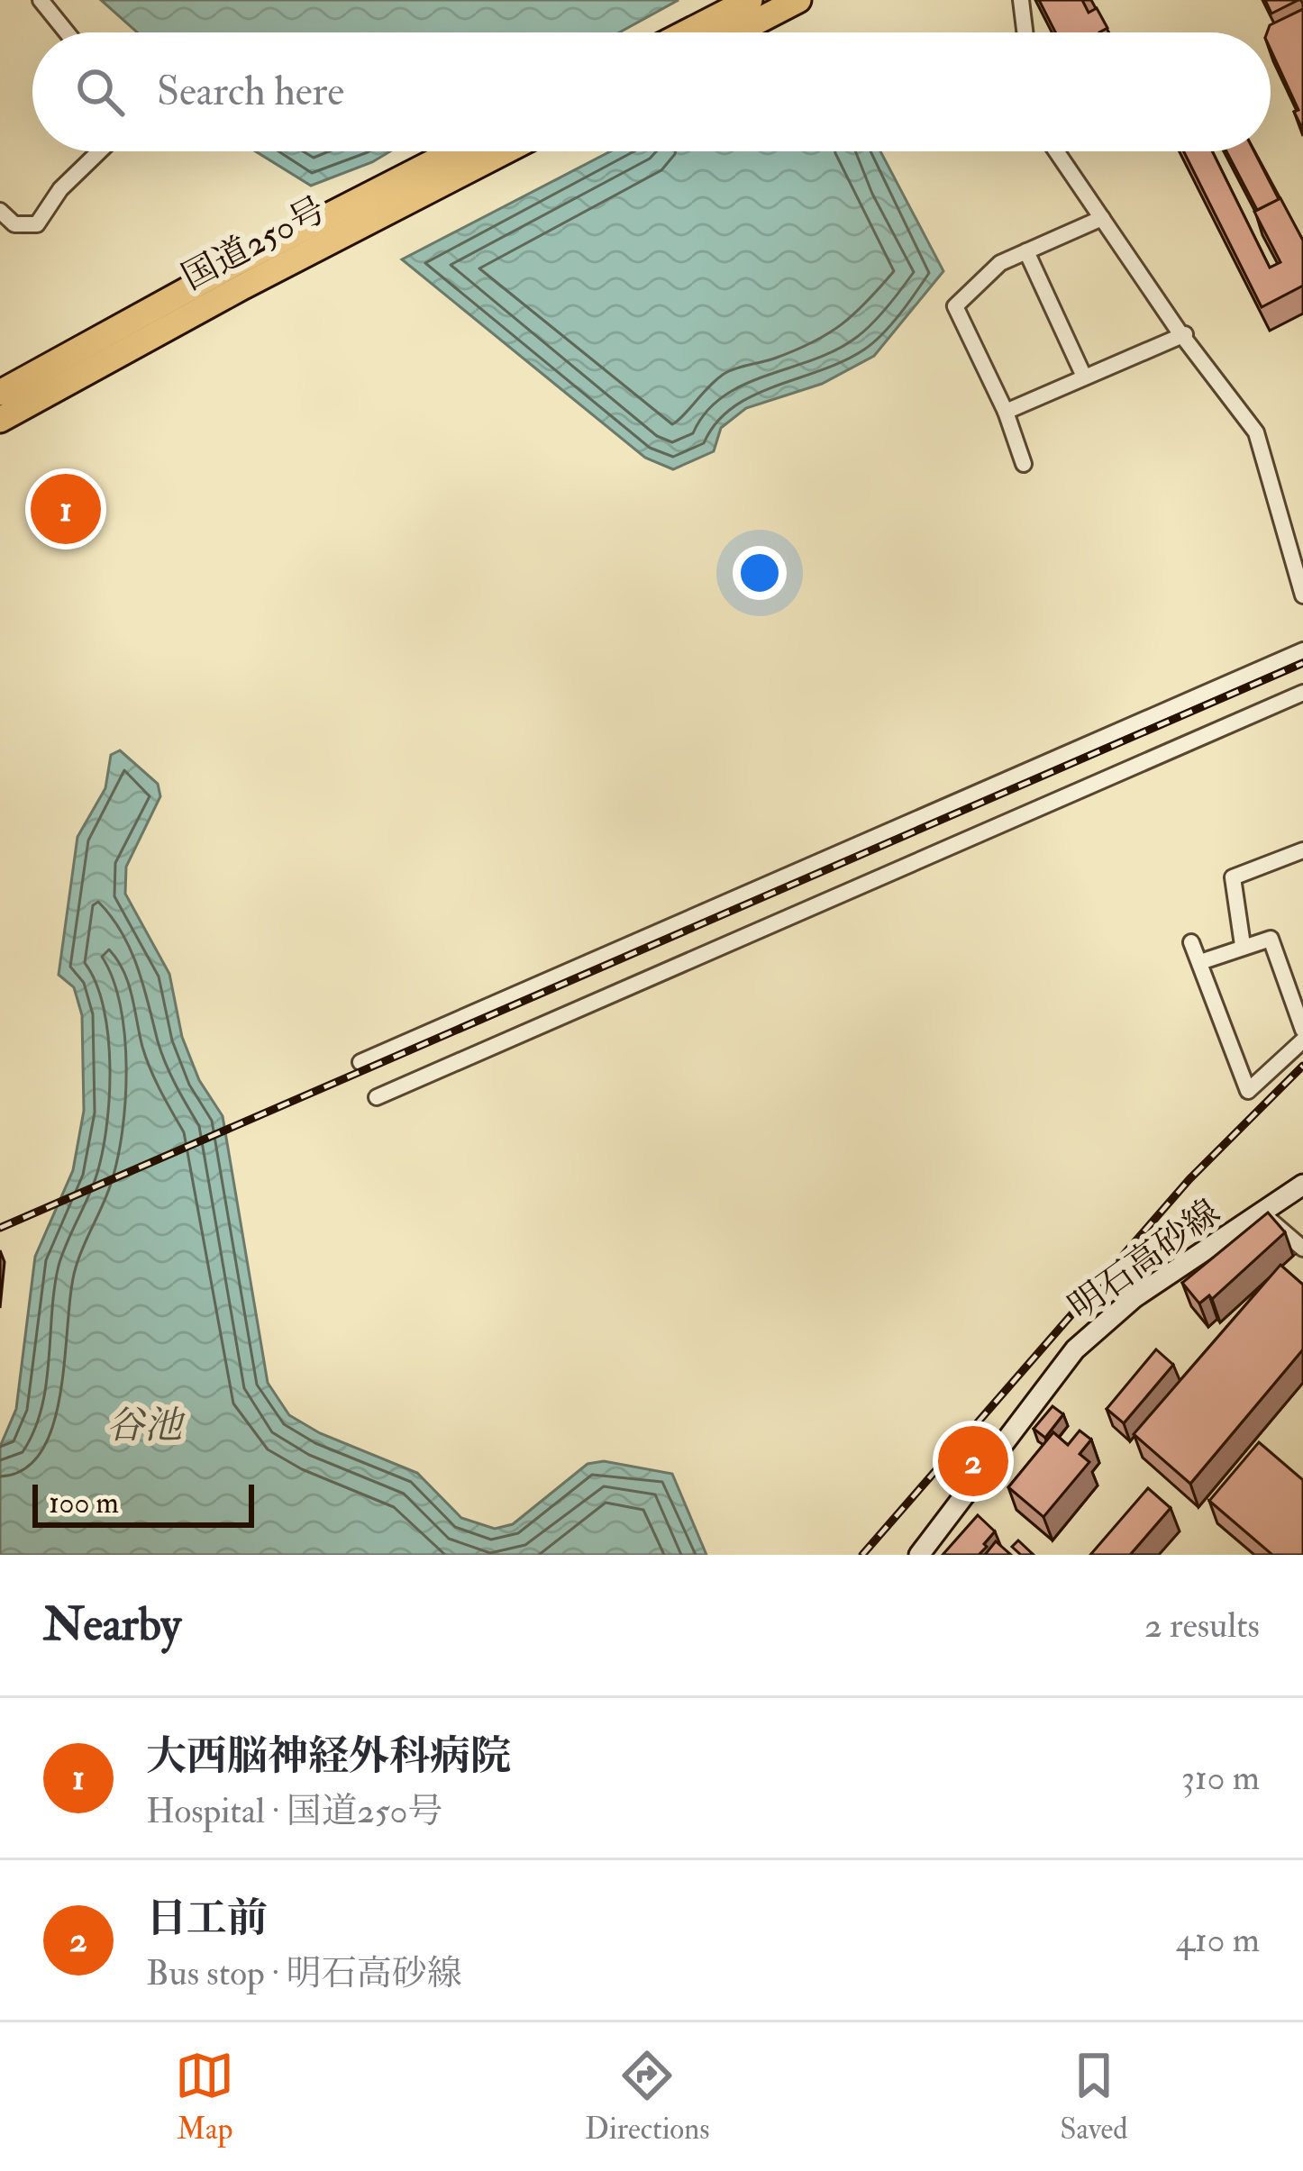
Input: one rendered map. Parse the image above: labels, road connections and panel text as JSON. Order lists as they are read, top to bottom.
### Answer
{
  "streets": {
    "highway": ["国道250号"],
    "main road": ["明石高砂線"]
  },
  "water": ["谷池"],
  "scale_bar": "100 m",
  "page": {
    "search": "Search here",
    "pins": ["1", "2"],
    "scale": "100 m",
    "heading": ["Nearby", "2 results"],
    "list": [
      {
        "mark": "1",
        "name": "大西脳神経外科病院",
        "note": "Hospital · 国道250号",
        "value": "310 m"
      },
      {
        "mark": "2",
        "name": "日工前",
        "note": "Bus stop · 明石高砂線",
        "value": "410 m"
      }
    ],
    "nav": ["Map", "Directions", "Saved"]
  }
}
